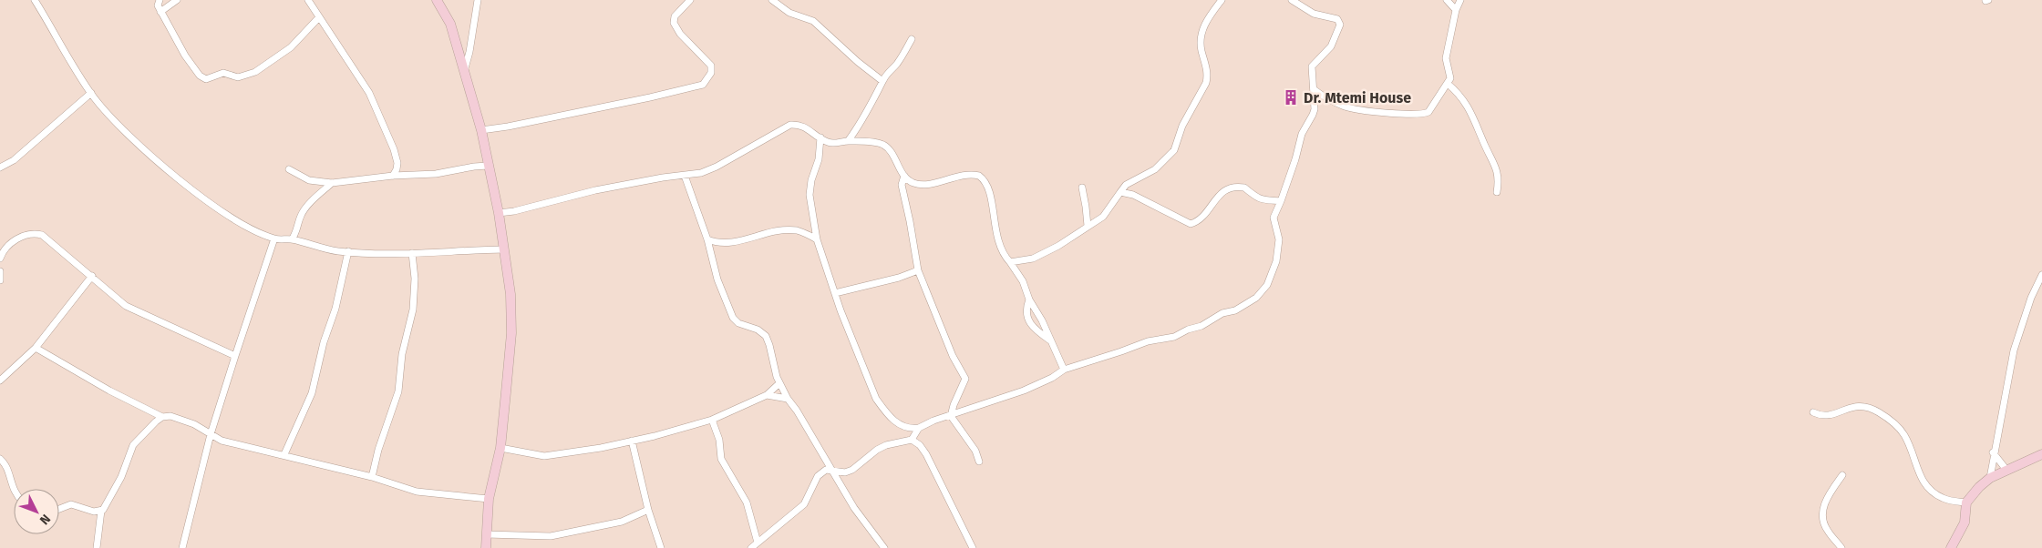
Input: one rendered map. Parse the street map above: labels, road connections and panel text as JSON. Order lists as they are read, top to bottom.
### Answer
{
  "places": {
    "building": ["Dr. Mtemi House"]
  },
  "north": "bottom right"
}
